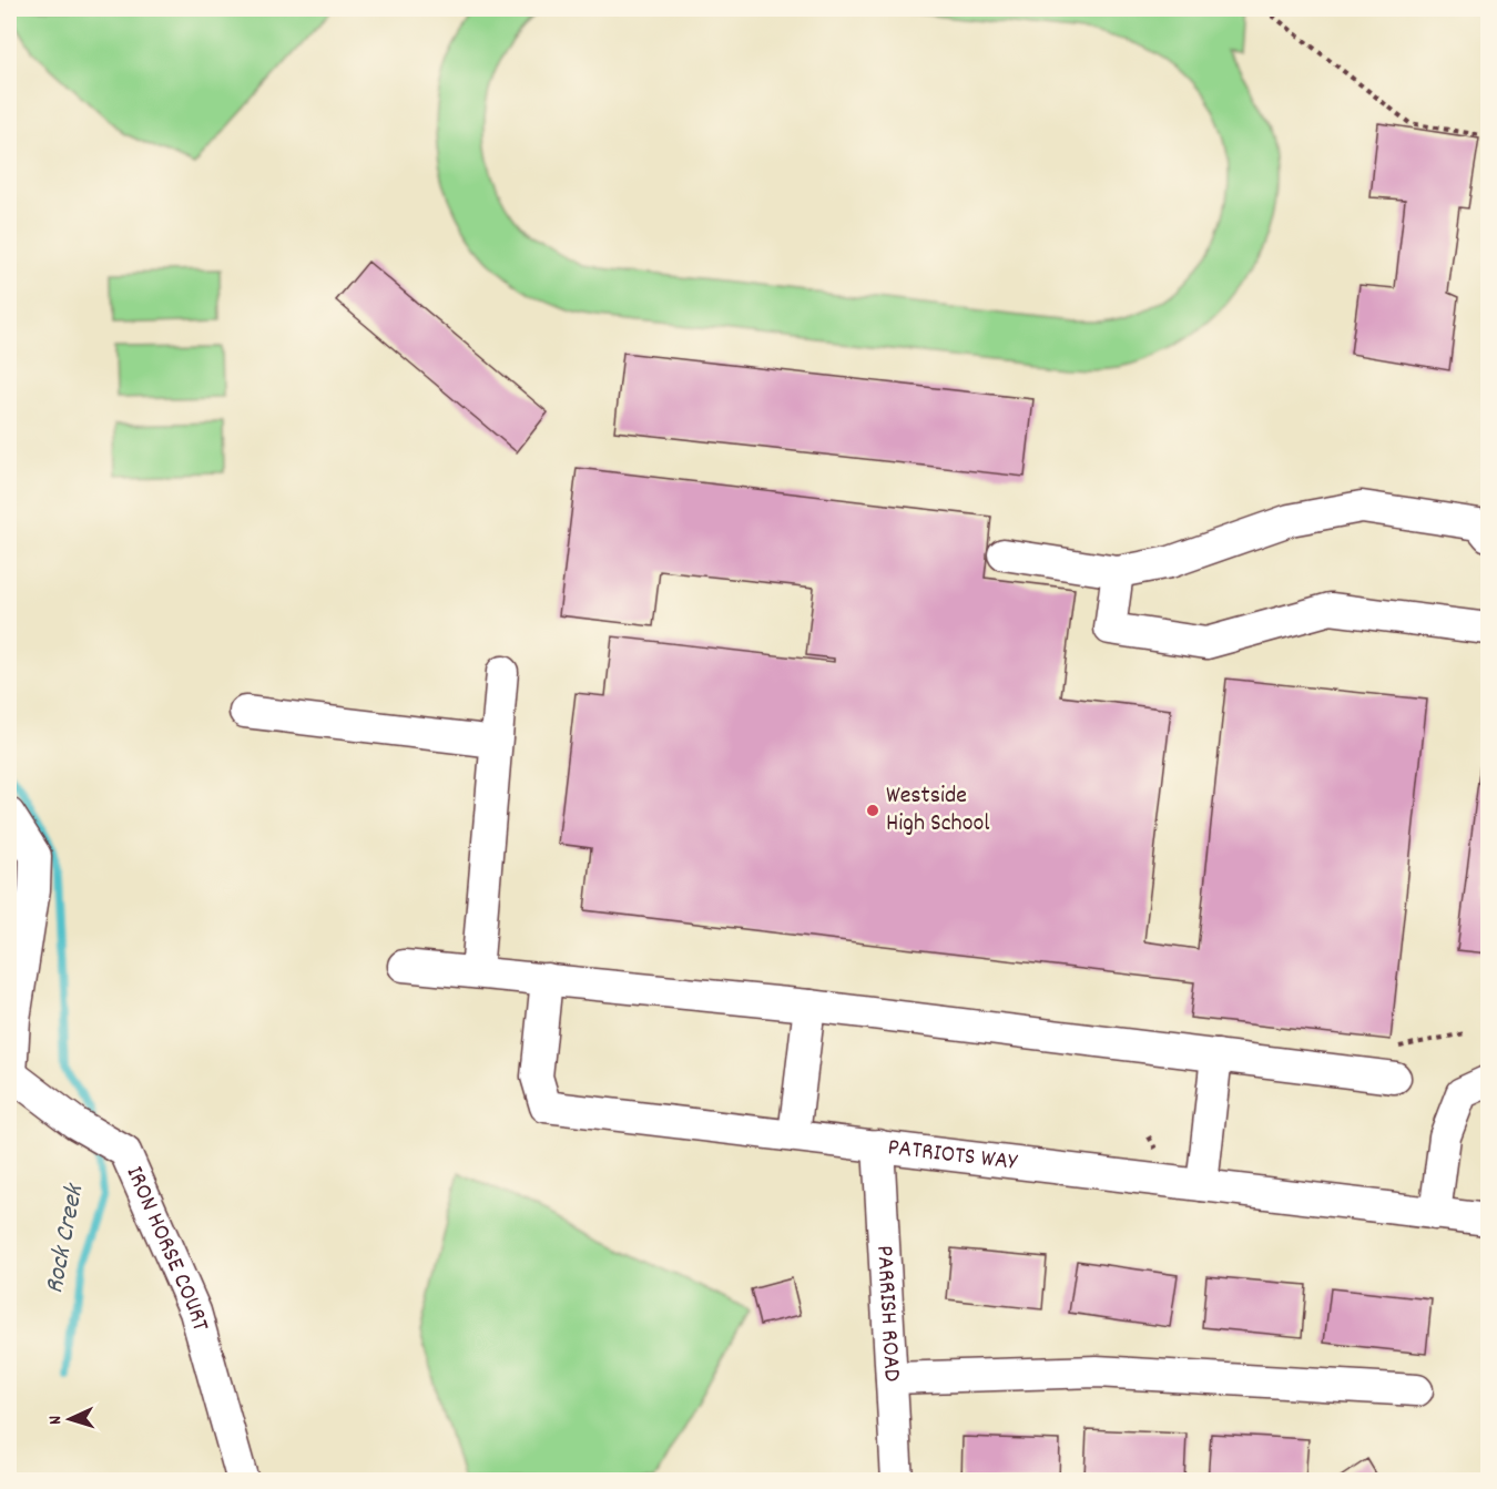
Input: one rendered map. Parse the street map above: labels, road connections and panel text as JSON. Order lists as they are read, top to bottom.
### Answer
{
  "streets": {
    "street": ["PATRIOTS WAY", "IRON HORSE COURT", "PARRISH ROAD"]
  },
  "crossings": [
    ["PATRIOTS WAY", "PARRISH ROAD"]
  ],
  "water": ["Rock Creek"],
  "places": ["Westside High School"],
  "north": "left"
}
